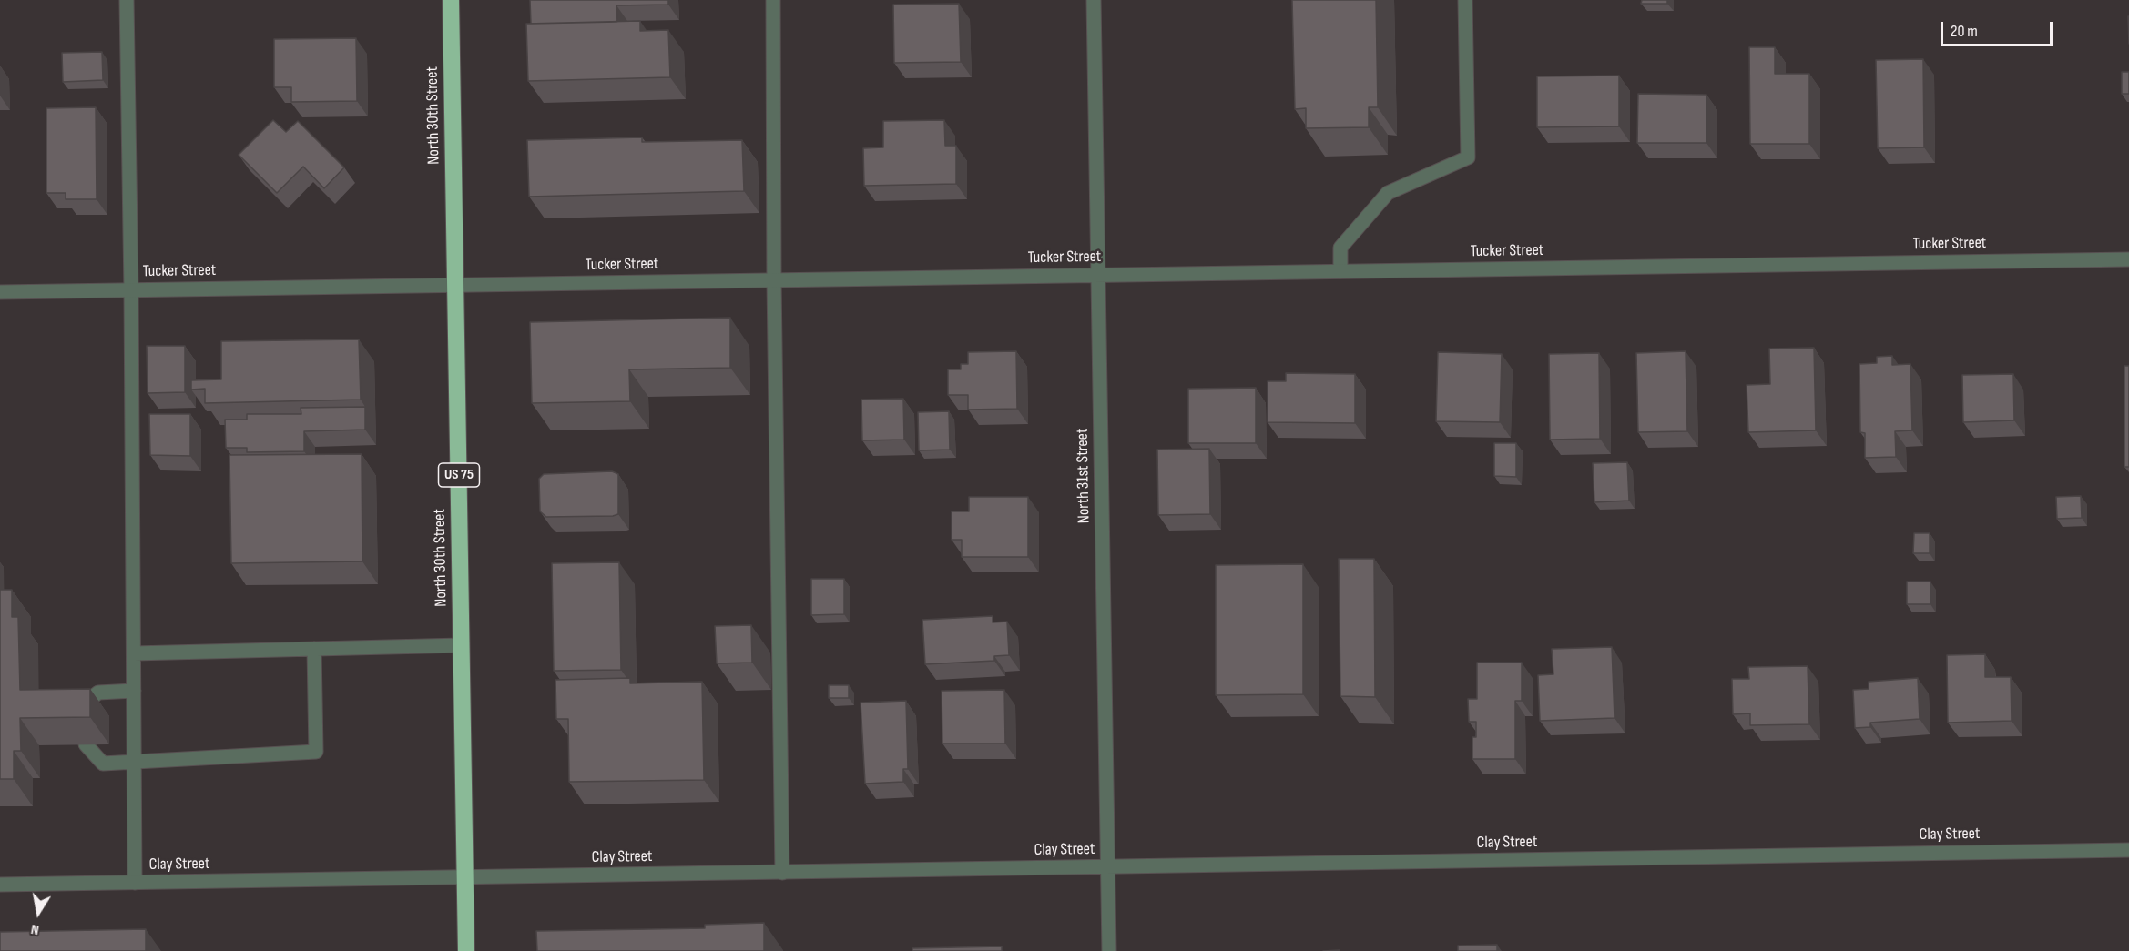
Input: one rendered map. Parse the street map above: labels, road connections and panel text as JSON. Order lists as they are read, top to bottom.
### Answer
{
  "streets": {
    "highway": ["North 30th Street", "US 75"],
    "street": ["Tucker Street", "North 31st Street", "Clay Street"]
  },
  "crossings": [
    ["North 30th Street", "Tucker Street"],
    ["North 30th Street", "Clay Street"],
    ["Tucker Street", "North 31st Street"],
    ["North 31st Street", "Clay Street"]
  ],
  "scale_bar": "20 m",
  "north": "bottom"
}
